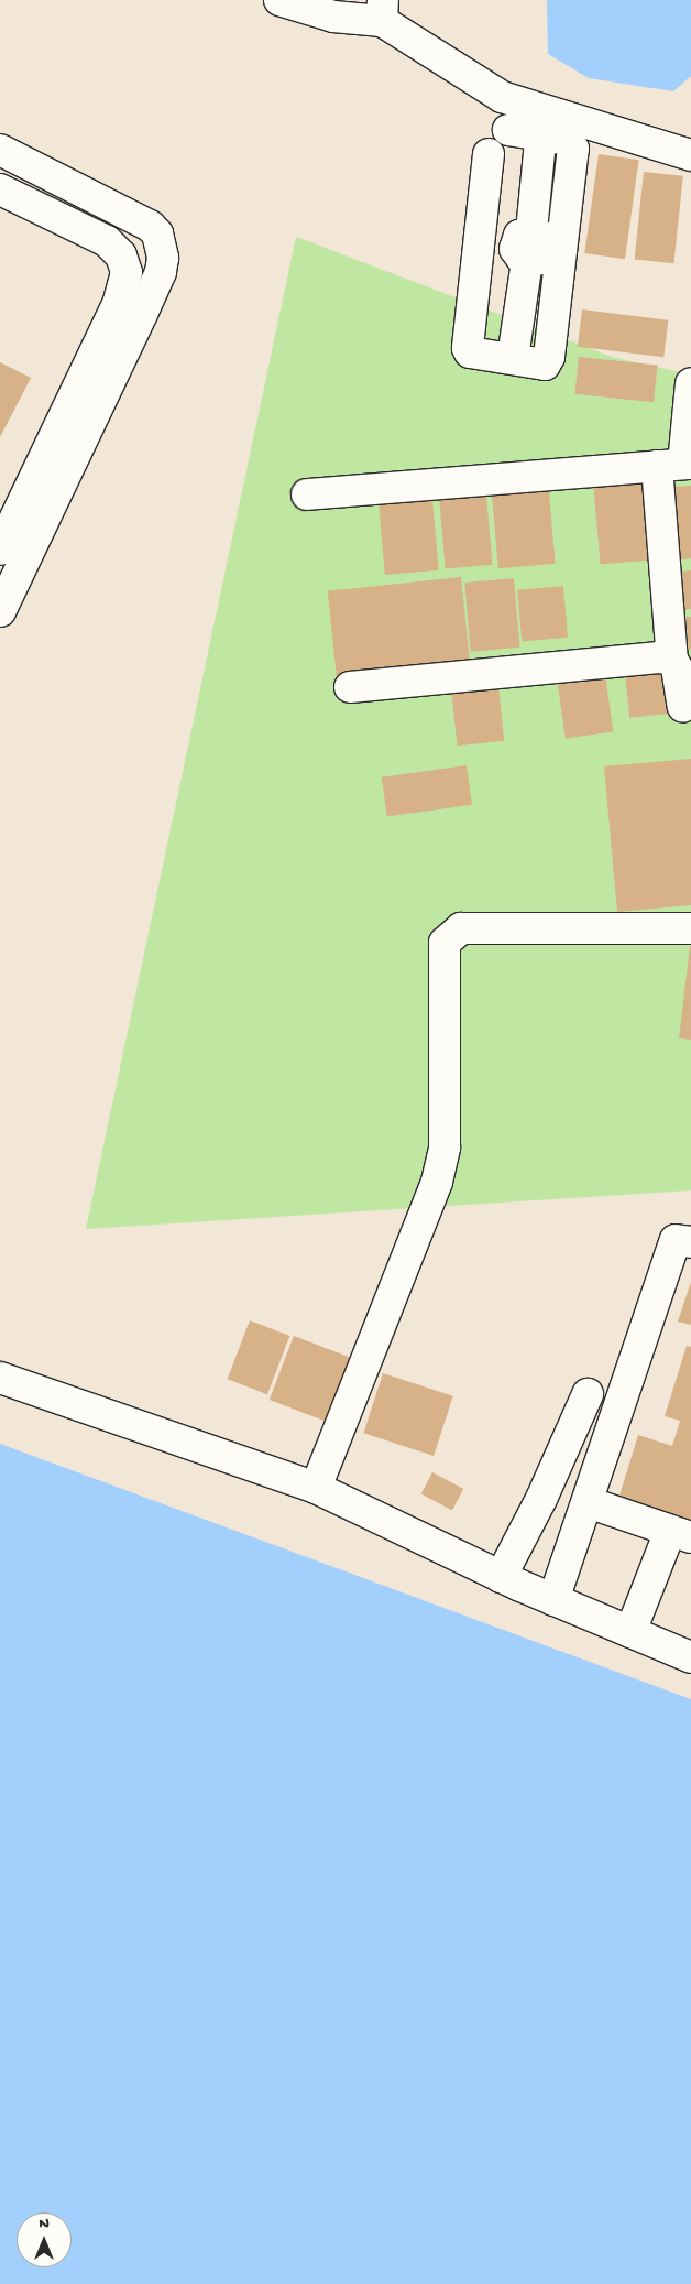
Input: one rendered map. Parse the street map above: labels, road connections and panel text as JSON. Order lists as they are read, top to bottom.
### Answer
{
  "north": "top"
}
